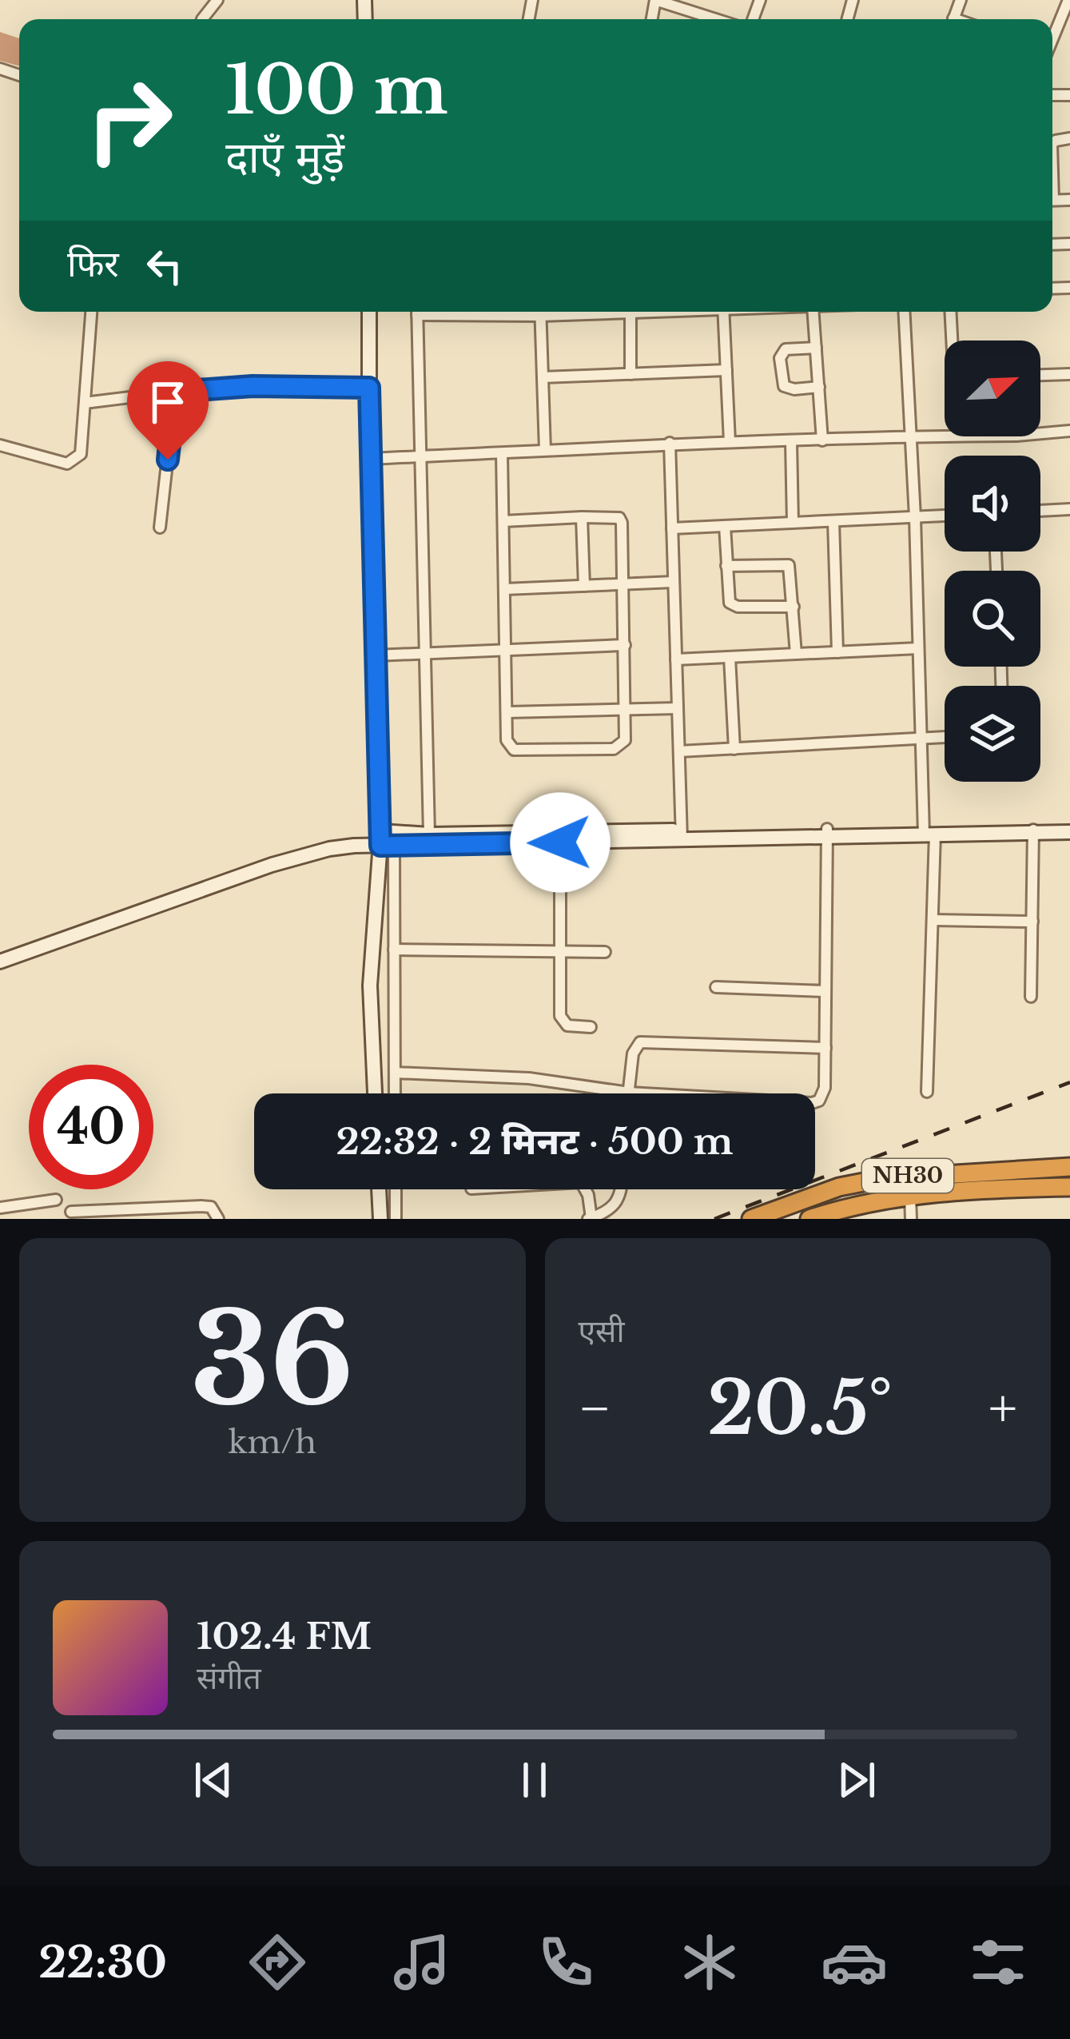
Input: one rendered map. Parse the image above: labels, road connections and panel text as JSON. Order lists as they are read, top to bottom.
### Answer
{
  "streets": {
    "highway": ["NH30"]
  },
  "north": "top right",
  "page": {
    "turn": ["100 m", "दाएँ मुड़ें"],
    "then": "फिर",
    "limit": "40",
    "trip": "22:32 · 2 मिनट · 500 m",
    "tile": [
      ["36", "km/h"],
      "एसी"
    ],
    "heat": ["−", "20.5°", "+"],
    "song": ["102.4 FM", "संगीत"],
    "tabs": "22:30"
  }
}
